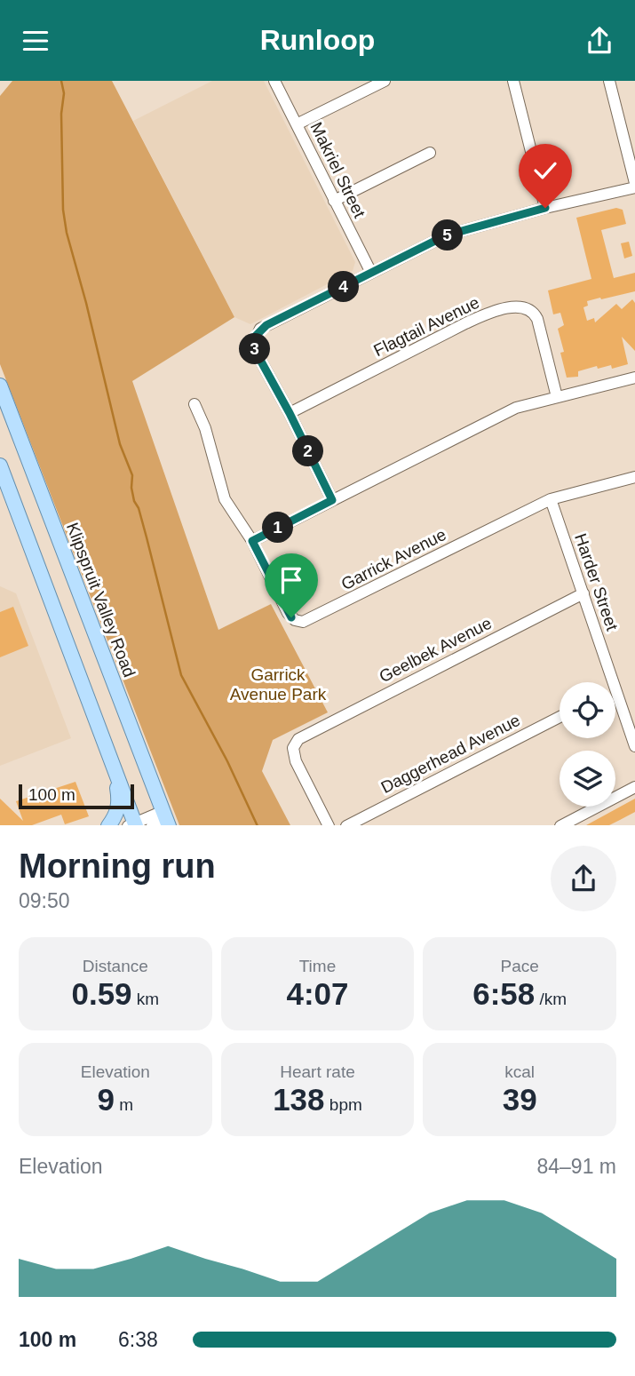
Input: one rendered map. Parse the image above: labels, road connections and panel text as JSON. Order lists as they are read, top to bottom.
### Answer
{
  "streets": {
    "main road": ["Klipspruit Valley Road"],
    "street": [
      "Makriel Street",
      "Flagtail Avenue",
      "Garrick Avenue",
      "Harder Street",
      "Geelbek Avenue",
      "Daggerhead Avenue"
    ]
  },
  "crossings": [
    ["Garrick Avenue", "Harder Street"],
    ["Harder Street", "Geelbek Avenue"]
  ],
  "parks": ["Garrick Avenue Park"],
  "scale_bar": "100 m",
  "page": {
    "header": "Runloop",
    "pins": [
      "5",
      "4",
      "3",
      "2",
      "1"
    ],
    "scale": "100 m",
    "heading": ["Morning run", "09:50"],
    "stats": [
      ["Distance", "0.59 km"],
      ["Time", "4:07"],
      ["Pace", "6:58 /km"],
      ["Elevation", "9 m"],
      ["Heart rate", "138 bpm"],
      ["kcal", "39"]
    ],
    "chart": ["Elevation", "84–91 m"],
    "list": [
      {
        "name": "100 m",
        "note": "6:38"
      }
    ]
  }
}
